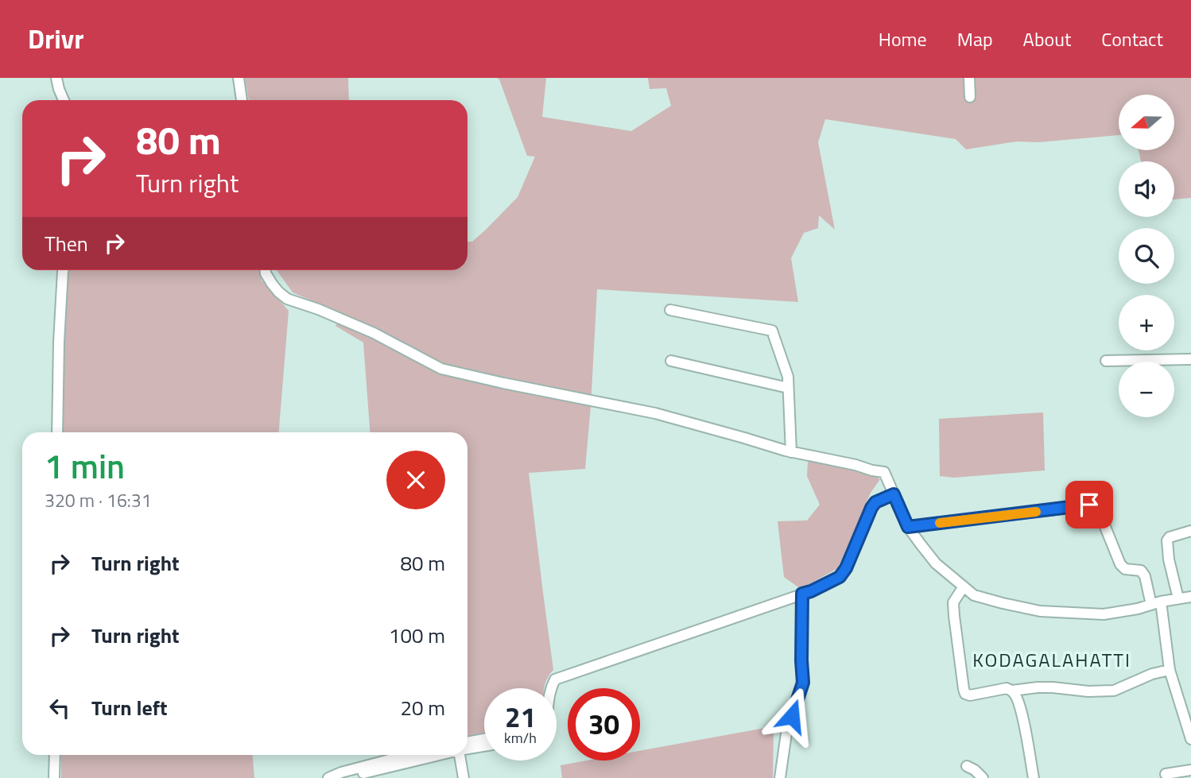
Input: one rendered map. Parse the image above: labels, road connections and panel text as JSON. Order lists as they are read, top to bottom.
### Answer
{
  "districts": ["KODAGALAHATTI"],
  "north": "left",
  "page": {
    "header": "Drivr",
    "nav": [
      "Home",
      "Map",
      "About",
      "Contact"
    ],
    "map_buttons": ["+", "−"],
    "turn": ["80 m", "Turn right"],
    "then": "Then",
    "heading": ["1 min", "320 m · 16:31"],
    "list": [
      {
        "name": "Turn right",
        "value": "80 m"
      },
      {
        "name": "Turn right",
        "value": "100 m"
      },
      {
        "name": "Turn left",
        "value": "20 m"
      }
    ],
    "speed": "21 km/h",
    "limit": "30"
  }
}
